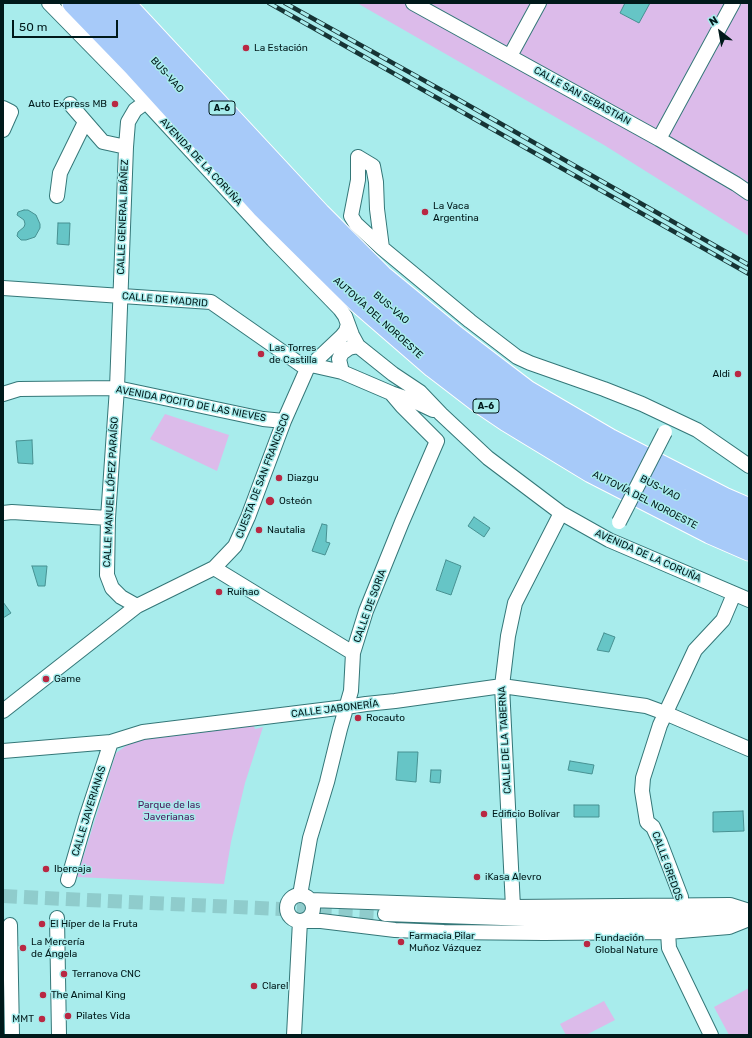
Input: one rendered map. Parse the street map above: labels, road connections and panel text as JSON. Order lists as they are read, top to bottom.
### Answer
{
  "streets": {
    "highway": ["BUS-VAO", "A-6", "AUTOVÍA DEL NOROESTE"],
    "street": [
      "CALLE SAN SEBASTIÁN",
      "AVENIDA DE LA CORUÑA",
      "CALLE GENERAL IBÁÑEZ",
      "CALLE DE MADRID",
      "AVENIDA POCITO DE LAS NIEVES",
      "CUESTA DE SAN FRANCISCO",
      "CALLE MANUEL LÓPEZ PARAÍSO",
      "CALLE DE SORIA",
      "CALLE JABONERÍA",
      "CALLE DE LA TABERNA",
      "CALLE JAVERIANAS",
      "CALLE GREDOS"
    ]
  },
  "crossings": [
    ["AVENIDA DE LA CORUÑA", "CALLE GENERAL IBÁÑEZ"],
    ["AVENIDA DE LA CORUÑA", "CUESTA DE SAN FRANCISCO"],
    ["AVENIDA DE LA CORUÑA", "CALLE DE SORIA"],
    ["AVENIDA DE LA CORUÑA", "CALLE DE LA TABERNA"],
    ["AVENIDA DE LA CORUÑA", "CALLE GREDOS"],
    ["CALLE GENERAL IBÁÑEZ", "CALLE DE MADRID"],
    ["CALLE GENERAL IBÁÑEZ", "AVENIDA POCITO DE LAS NIEVES"],
    ["CALLE GENERAL IBÁÑEZ", "CALLE MANUEL LÓPEZ PARAÍSO"],
    ["CALLE DE MADRID", "CUESTA DE SAN FRANCISCO"],
    ["AVENIDA POCITO DE LAS NIEVES", "CUESTA DE SAN FRANCISCO"],
    ["AVENIDA POCITO DE LAS NIEVES", "CALLE MANUEL LÓPEZ PARAÍSO"],
    ["CUESTA DE SAN FRANCISCO", "CALLE MANUEL LÓPEZ PARAÍSO"],
    ["CALLE DE SORIA", "CALLE JABONERÍA"],
    ["CALLE JABONERÍA", "CALLE DE LA TABERNA"],
    ["CALLE JABONERÍA", "CALLE JAVERIANAS"],
    ["CALLE JABONERÍA", "CALLE GREDOS"]
  ],
  "parks": ["Parque de las Javerianas"],
  "places": [
    "La Estación",
    "Auto Express MB",
    "La Vaca Argentina",
    "Las Torres de Castilla",
    "Aldi",
    "Diazgu",
    "Osteón",
    "Nautalia",
    "Ruihao",
    "Game",
    "Rocauto",
    "Edificio Bolívar",
    "Ibercaja",
    "iKasa Alevro",
    "El Híper de la Fruta",
    "Farmacia Pilar Muñoz Vázquez",
    "Fundación Global Nature",
    "La Mercería de Ángela",
    "Terranova CNC",
    "Clarel",
    "The Animal King",
    "Pilates Vida",
    "MMT"
  ],
  "scale_bar": "50 m",
  "north": "top left"
}
